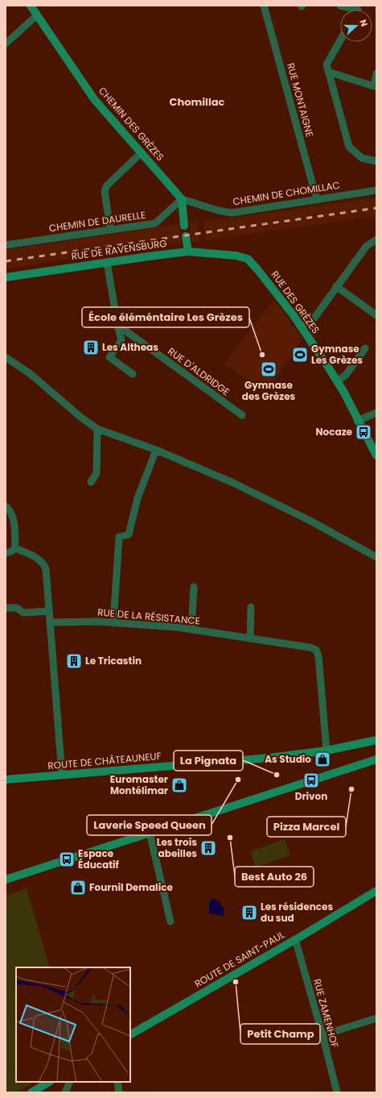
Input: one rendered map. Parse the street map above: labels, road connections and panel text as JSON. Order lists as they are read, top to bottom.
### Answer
{
  "streets": {
    "street": [
      "RUE MONTAIGNE",
      "CHEMIN DES GRÈZES",
      "CHEMIN DE CHOMILLAC",
      "CHEMIN DE DAURELLE",
      "RUE DE RAVENSBURG",
      "RUE DES GRÈZES",
      "RUE D'ALDRIDGE",
      "RUE DE LA RÉSISTANCE",
      "ROUTE DE CHÂTEAUNEUF",
      "ROUTE DE SAINT-PAUL",
      "RUE ZAMENHOF"
    ]
  },
  "crossings": [
    ["RUE MONTAIGNE", "CHEMIN DE CHOMILLAC"],
    ["CHEMIN DES GRÈZES", "CHEMIN DE CHOMILLAC"],
    ["CHEMIN DES GRÈZES", "CHEMIN DE DAURELLE"],
    ["CHEMIN DE CHOMILLAC", "CHEMIN DE DAURELLE"],
    ["RUE DE RAVENSBURG", "RUE DES GRÈZES"],
    ["RUE DE LA RÉSISTANCE", "ROUTE DE CHÂTEAUNEUF"],
    ["ROUTE DE SAINT-PAUL", "RUE ZAMENHOF"]
  ],
  "districts": ["Chomillac"],
  "places": {
    "building": [
      "Les Altheas",
      "Le Tricastin",
      "Les trois abeilles",
      "Les résidences du sud"
    ],
    "other": [
      "École éléméntaire Les Grèzes",
      "La Pignata",
      "Laverie Speed Queen",
      "Pizza Marcel",
      "Best Auto 26",
      "Petit Champ"
    ],
    "sports": ["Gymnase Les Grèzes", "Gymnase des Grèzes"],
    "bus stop": ["Nocaze", "Drivon", "Espace Éducatif"],
    "shop": ["As Studio", "Euromaster Montélimar", "Fournil Demalice"]
  },
  "north": "right"
}
